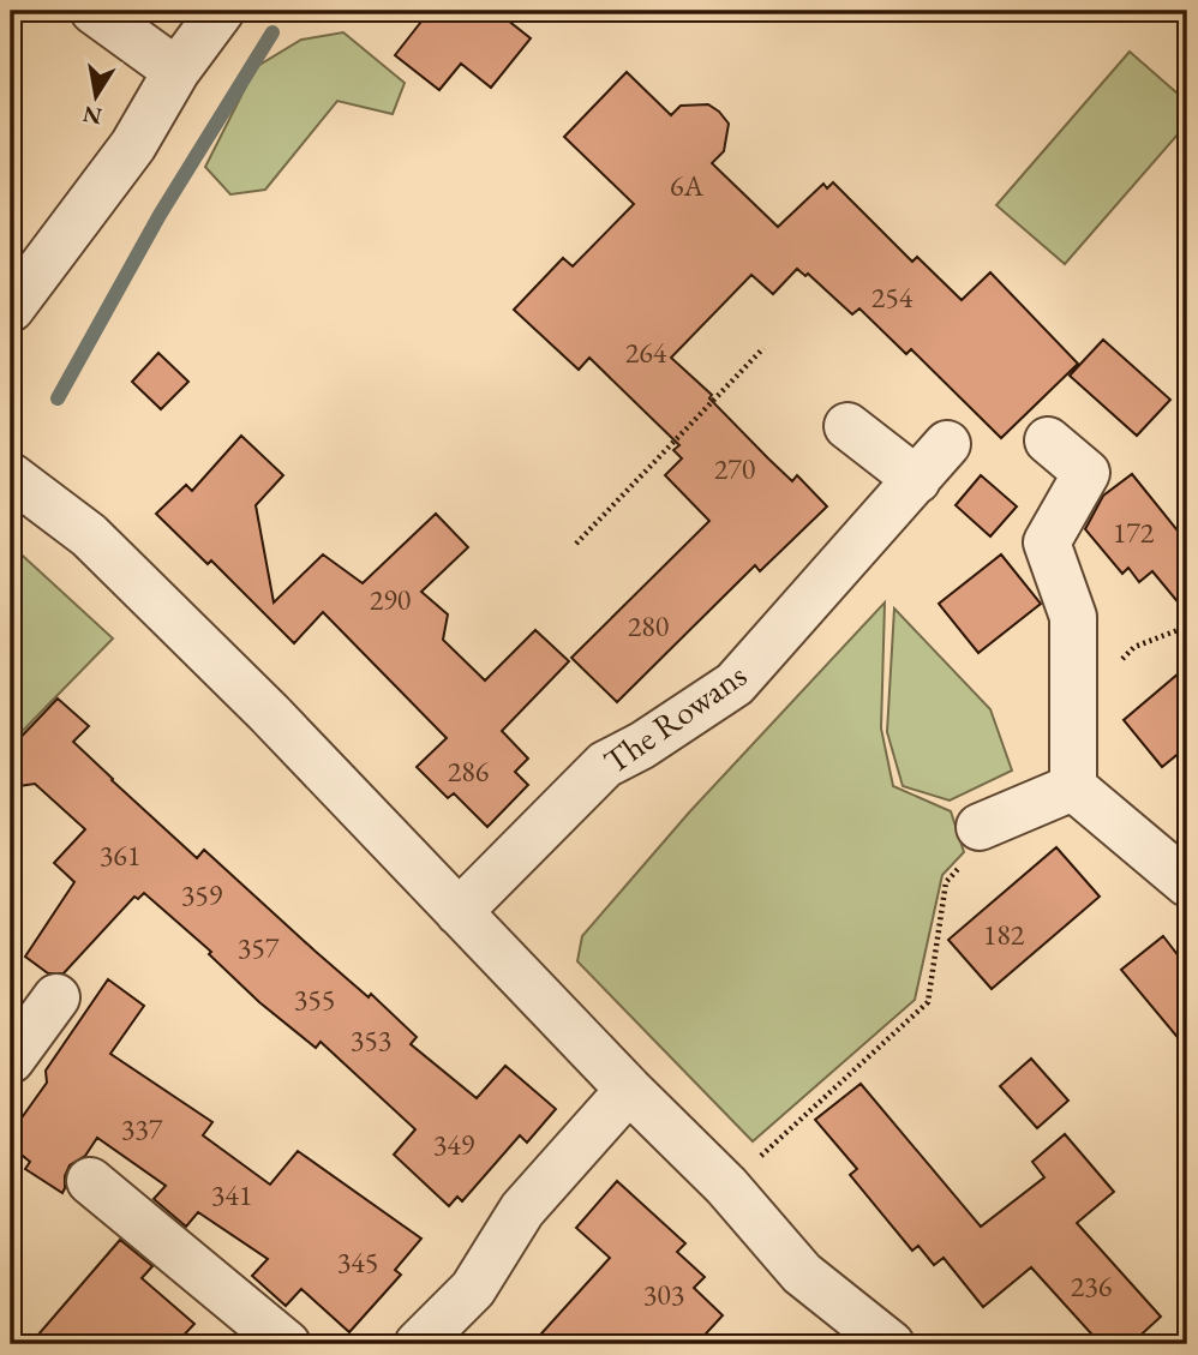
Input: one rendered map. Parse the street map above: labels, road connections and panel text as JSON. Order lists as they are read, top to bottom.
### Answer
{
  "streets": {
    "street": ["The Rowans"]
  },
  "house_numbers": [
    "6A",
    "254",
    "264",
    "270",
    "172",
    "290",
    "280",
    "286",
    "361",
    "359",
    "182",
    "357",
    "355",
    "353",
    "337",
    "349",
    "341",
    "345",
    "236",
    "303"
  ],
  "north": "bottom"
}
